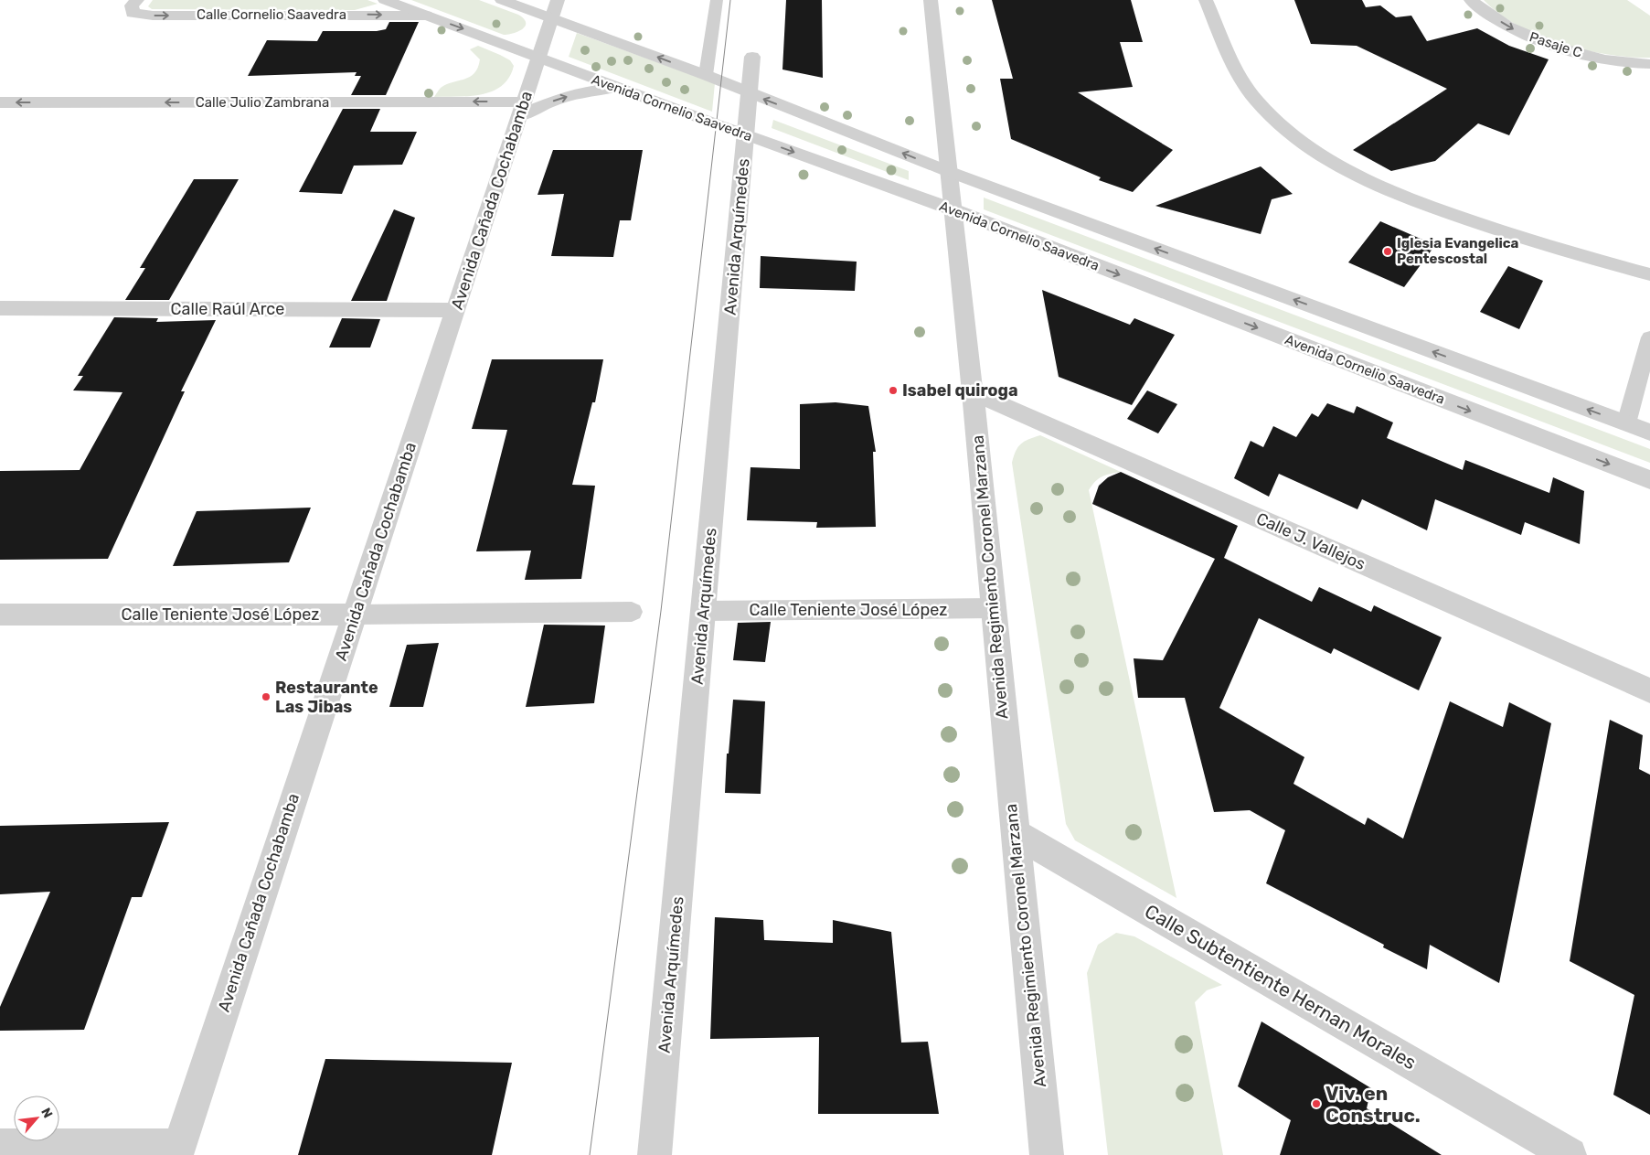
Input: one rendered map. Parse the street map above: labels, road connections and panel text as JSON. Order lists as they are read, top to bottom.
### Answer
{
  "streets": {
    "street": [
      "Calle Cornelio Saavedra",
      "Pasaje C",
      "Calle Julio Zambrana",
      "Avenida Cornelio Saavedra",
      "Avenida Cañada Cochabamba",
      "Avenida Arquímedes",
      "Calle Raúl Arce",
      "Calle J. Vallejos",
      "Avenida Regimiento Coronel Marzana",
      "Calle Teniente José López",
      "Calle Subtentiente Hernan Morales"
    ]
  },
  "crossings": [
    ["Calle Cornelio Saavedra", "Avenida Cornelio Saavedra"],
    ["Calle Julio Zambrana", "Avenida Cañada Cochabamba"],
    ["Avenida Cornelio Saavedra", "Avenida Cañada Cochabamba"],
    ["Avenida Cornelio Saavedra", "Avenida Arquímedes"],
    ["Avenida Cornelio Saavedra", "Avenida Regimiento Coronel Marzana"],
    ["Avenida Cañada Cochabamba", "Calle Raúl Arce"],
    ["Avenida Cañada Cochabamba", "Calle Teniente José López"],
    ["Avenida Arquímedes", "Calle Teniente José López"],
    ["Calle J. Vallejos", "Avenida Regimiento Coronel Marzana"],
    ["Avenida Regimiento Coronel Marzana", "Calle Teniente José López"],
    ["Avenida Regimiento Coronel Marzana", "Calle Subtentiente Hernan Morales"]
  ],
  "one_way": ["Calle Cornelio Saavedra", "Calle Julio Zambrana"],
  "places": [
    "Iglesia Evangelica Pentescostal",
    "Isabel quiroga",
    "Restaurante Las Jibas",
    "Viv. en Construc."
  ],
  "north": "top right"
}
